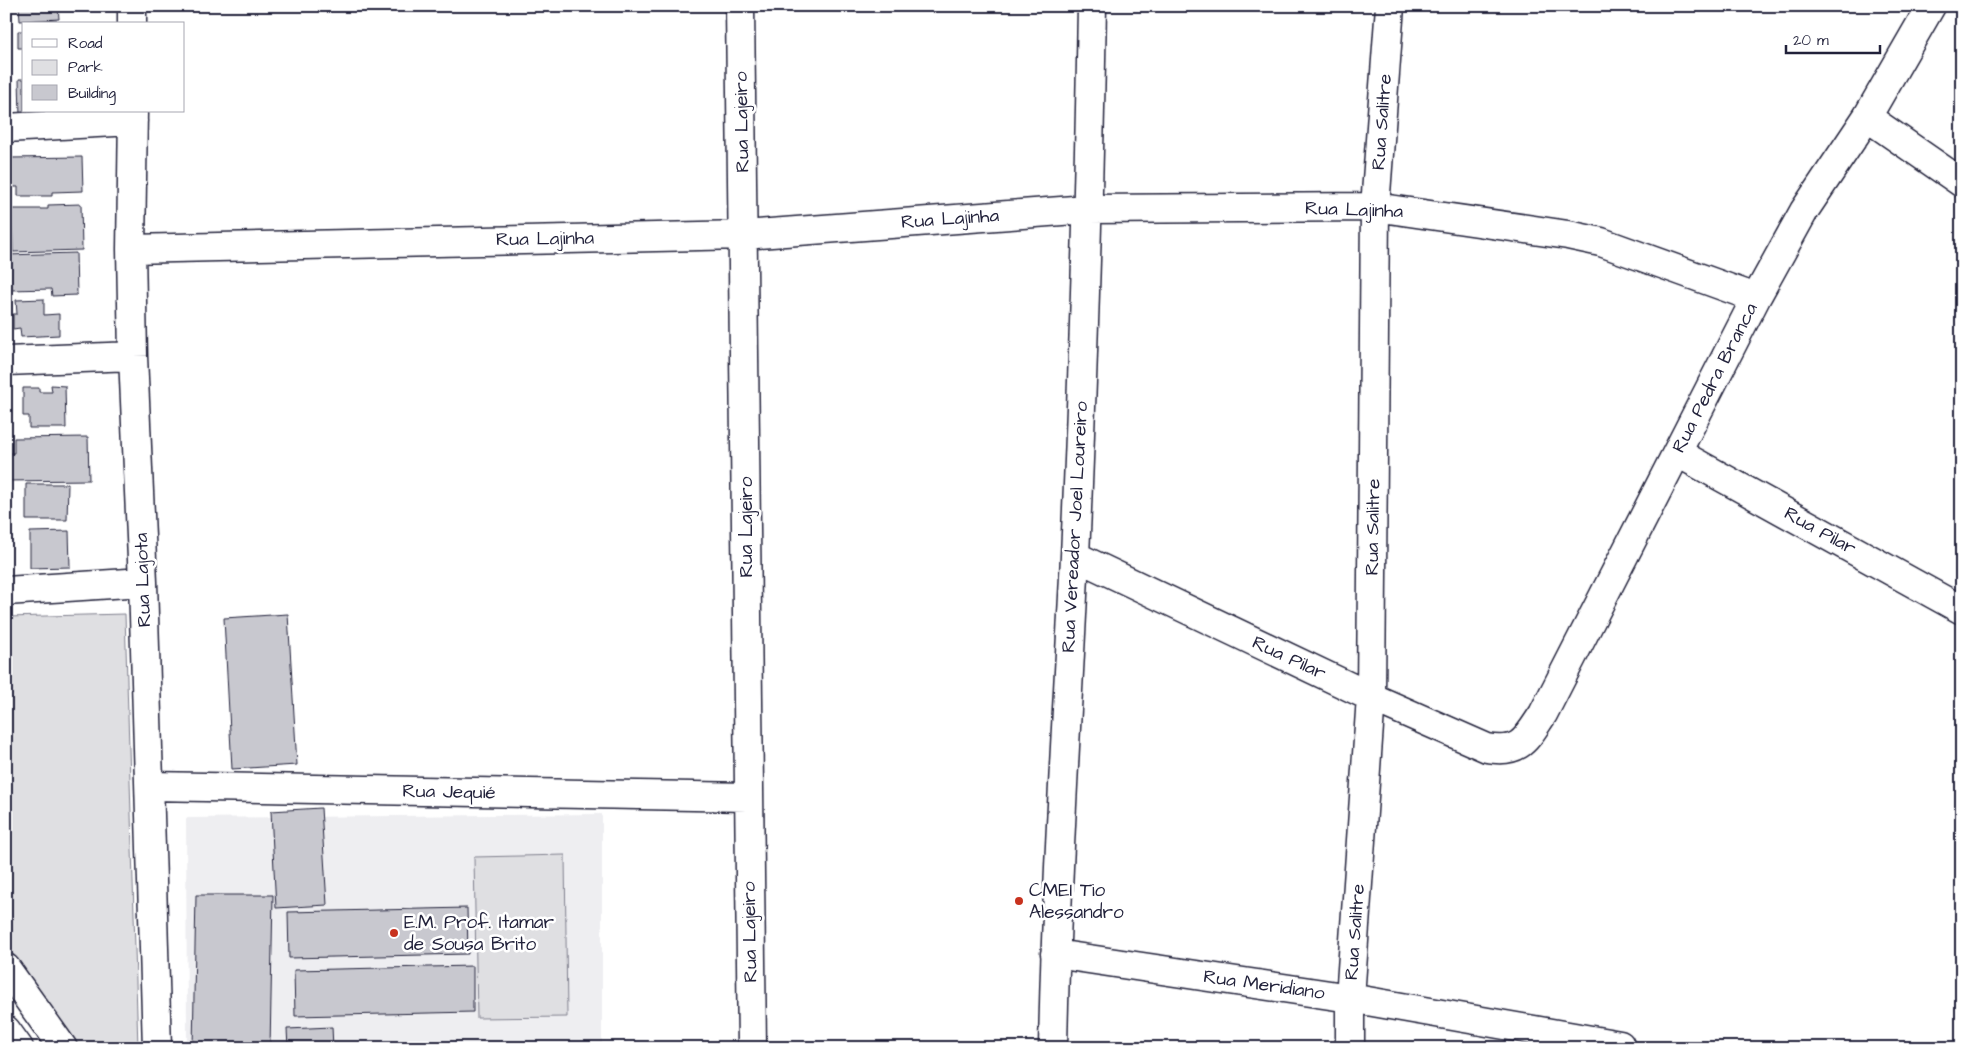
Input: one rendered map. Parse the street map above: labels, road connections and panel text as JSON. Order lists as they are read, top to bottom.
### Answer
{
  "streets": {
    "street": [
      "Rua Lajeiro",
      "Rua Salitre",
      "Rua Lajinha",
      "Rua Pedra Branca",
      "Rua Vereador Joel Loureiro",
      "Rua Pilar",
      "Rua Lajota",
      "Rua Jequié",
      "Rua Meridiano"
    ]
  },
  "crossings": [
    ["Rua Lajeiro", "Rua Lajinha"],
    ["Rua Lajeiro", "Rua Jequié"],
    ["Rua Salitre", "Rua Lajinha"],
    ["Rua Salitre", "Rua Pilar"],
    ["Rua Salitre", "Rua Meridiano"],
    ["Rua Lajinha", "Rua Pedra Branca"],
    ["Rua Lajinha", "Rua Vereador Joel Loureiro"],
    ["Rua Lajinha", "Rua Lajota"],
    ["Rua Pedra Branca", "Rua Pilar"],
    ["Rua Vereador Joel Loureiro", "Rua Pilar"],
    ["Rua Vereador Joel Loureiro", "Rua Meridiano"],
    ["Rua Lajota", "Rua Jequié"]
  ],
  "places": ["CMEI Tio Alessandro", "E.M. Prof. Itamar de Sousa Brito"],
  "legend": ["Road", "Park", "Building"],
  "scale_bar": "20 m"
}
